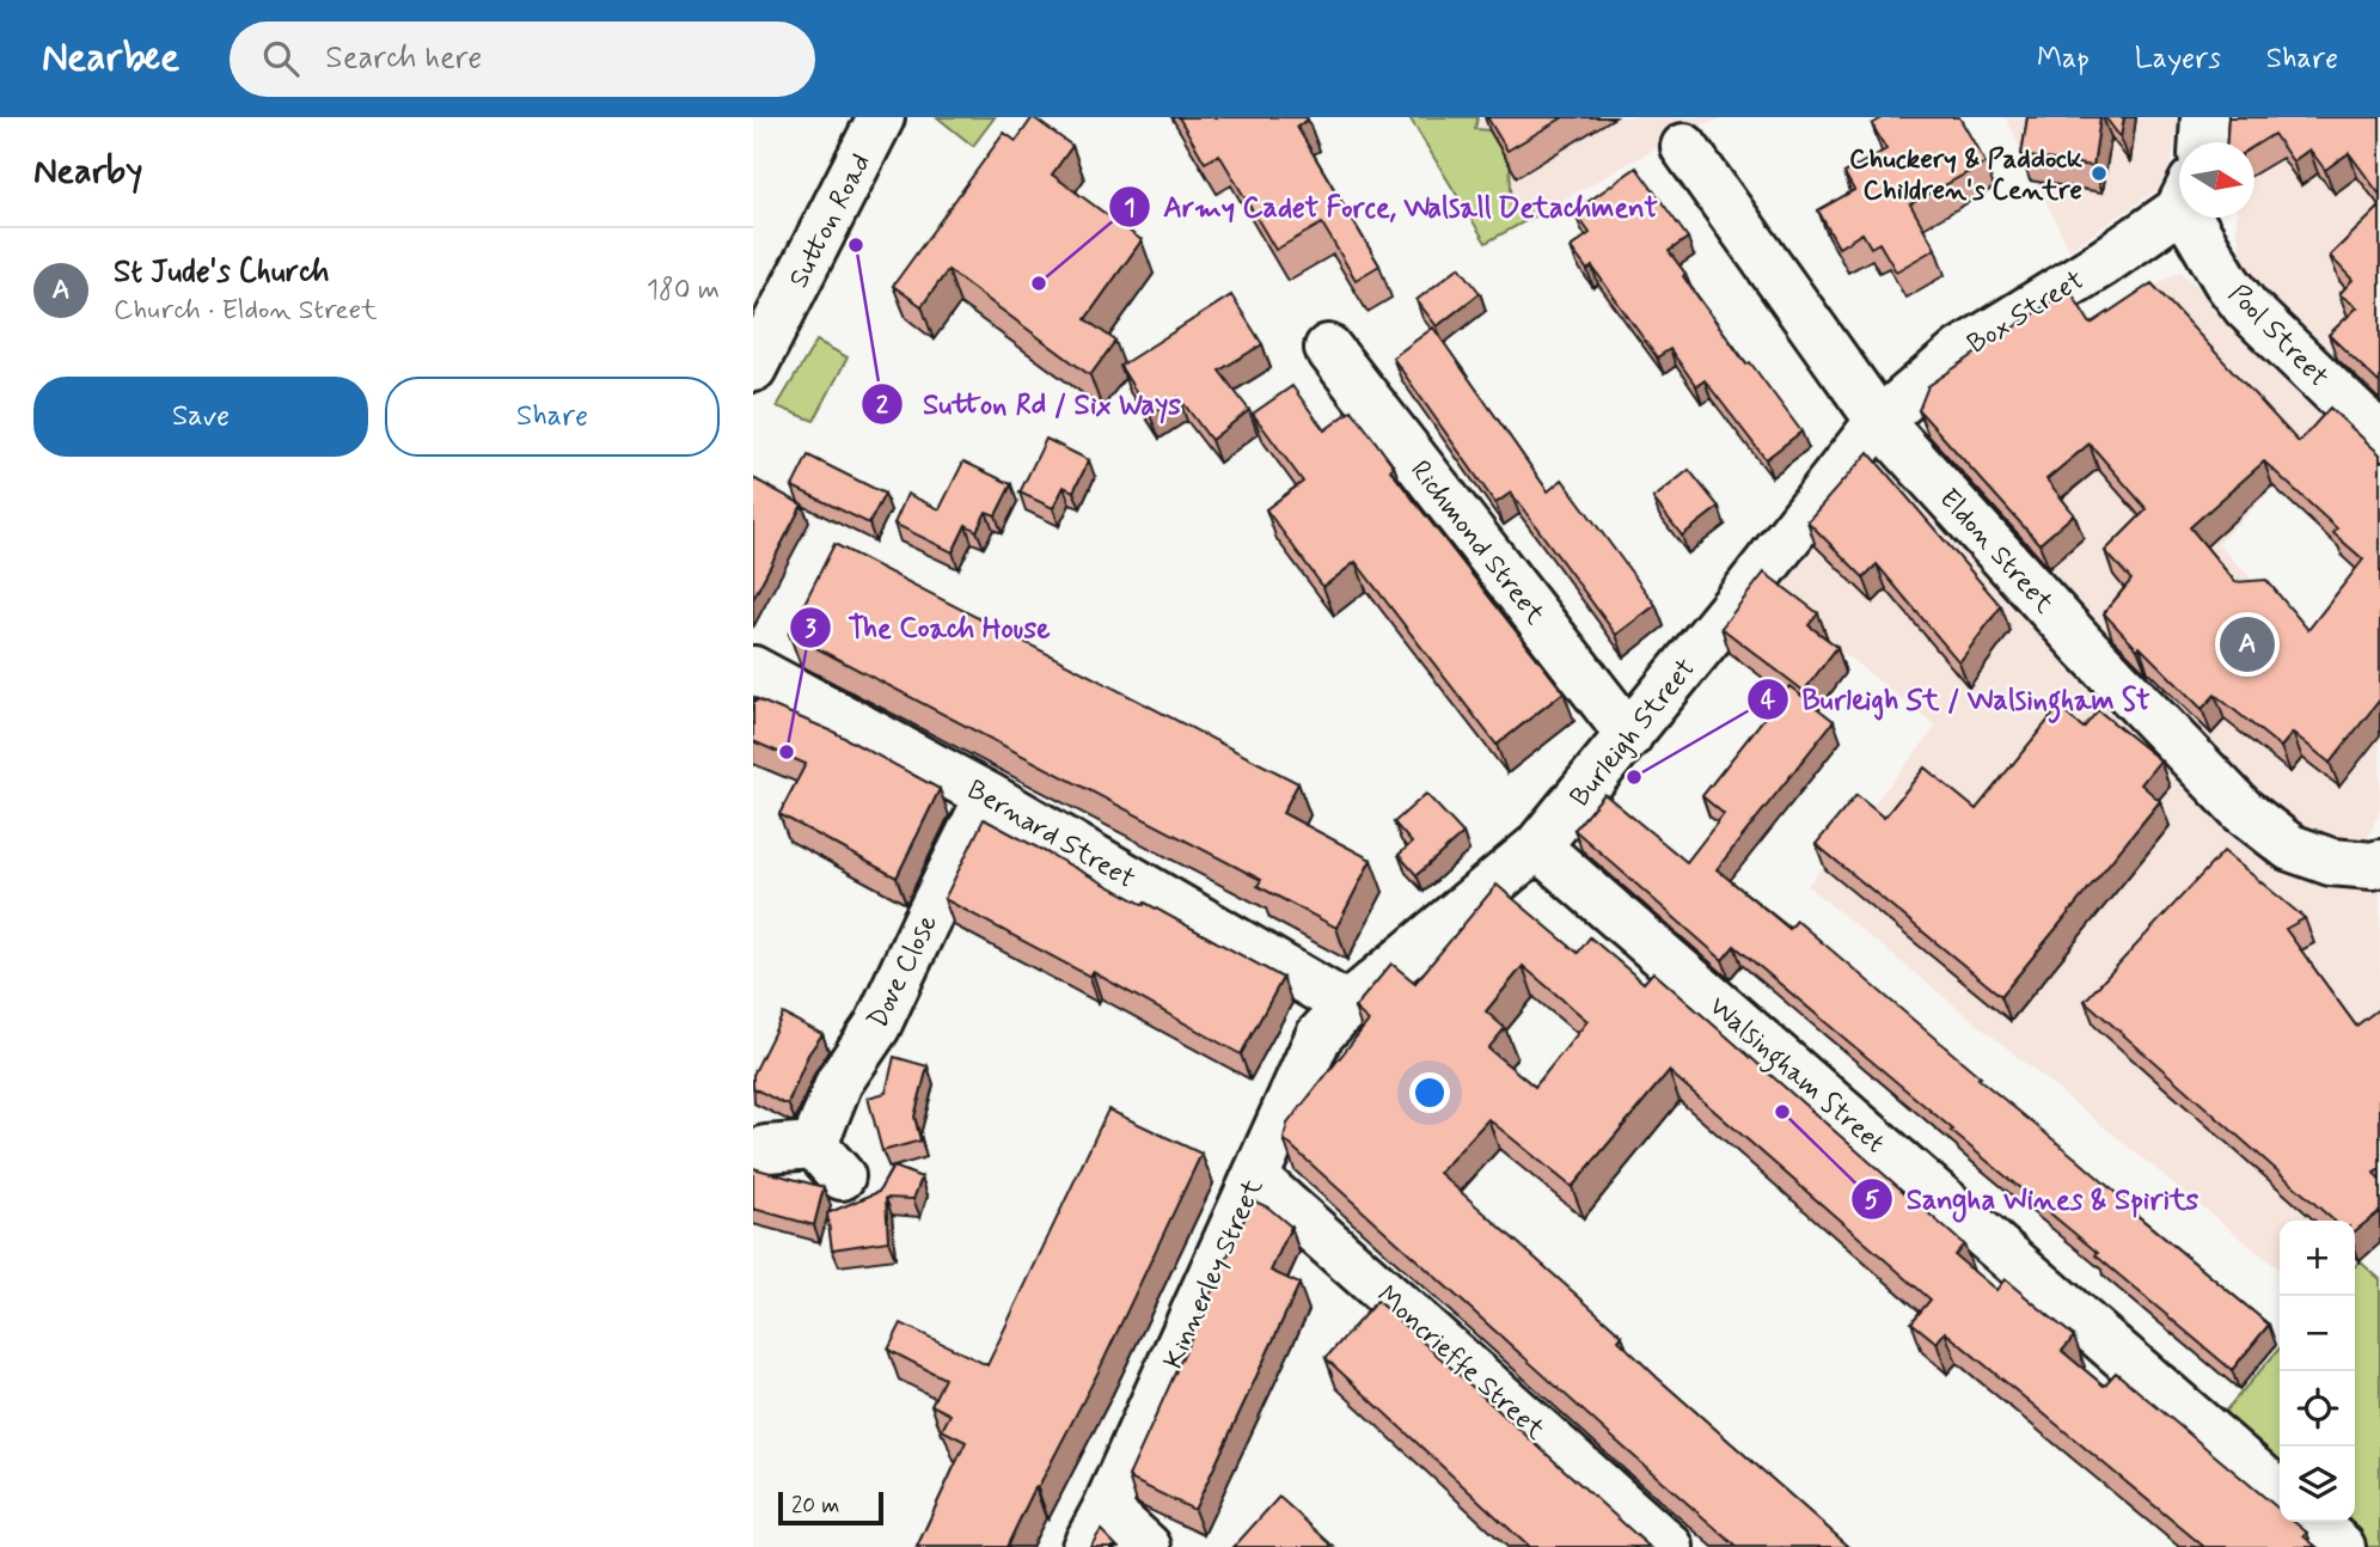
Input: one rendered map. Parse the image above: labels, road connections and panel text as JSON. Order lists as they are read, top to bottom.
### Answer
{
  "streets": {
    "street": [
      "Sutton Road",
      "Box Street",
      "Pool Street",
      "Richmond Street",
      "Eldon Street",
      "Burleigh Street",
      "Bernard Street",
      "Dove Close",
      "Walsingham Street",
      "Kinnerley Street",
      "Moncrieffe Street"
    ]
  },
  "crossings": [
    ["Box Street", "Eldon Street"],
    ["Box Street", "Burleigh Street"],
    ["Richmond Street", "Burleigh Street"],
    ["Eldon Street", "Burleigh Street"],
    ["Burleigh Street", "Bernard Street"],
    ["Burleigh Street", "Walsingham Street"],
    ["Burleigh Street", "Kinnerley Street"],
    ["Bernard Street", "Dove Close"],
    ["Bernard Street", "Kinnerley Street"],
    ["Kinnerley Street", "Moncrieffe Street"]
  ],
  "places": [
    "Chuckery & Paddock Children's Centre",
    "Sutton Rd / Six Ways",
    "Army Cadet Force, Walsall Detachment",
    "The Coach House",
    "Burleigh St / Walsingham St",
    "Sangha Wines & Spirits"
  ],
  "scale_bar": "20 m",
  "north": "right",
  "page": {
    "header": "Nearbee",
    "search": "Search here",
    "nav": ["Map", "Layers", "Share"],
    "heading": "Nearby",
    "list": [
      {
        "mark": "A",
        "name": "St Jude's Church",
        "note": "Church · Eldon Street",
        "value": "180 m"
      }
    ],
    "buttons": ["Save", "Share"],
    "pins": "A",
    "map_buttons": ["+", "−"],
    "scale": "20 m"
  }
}
